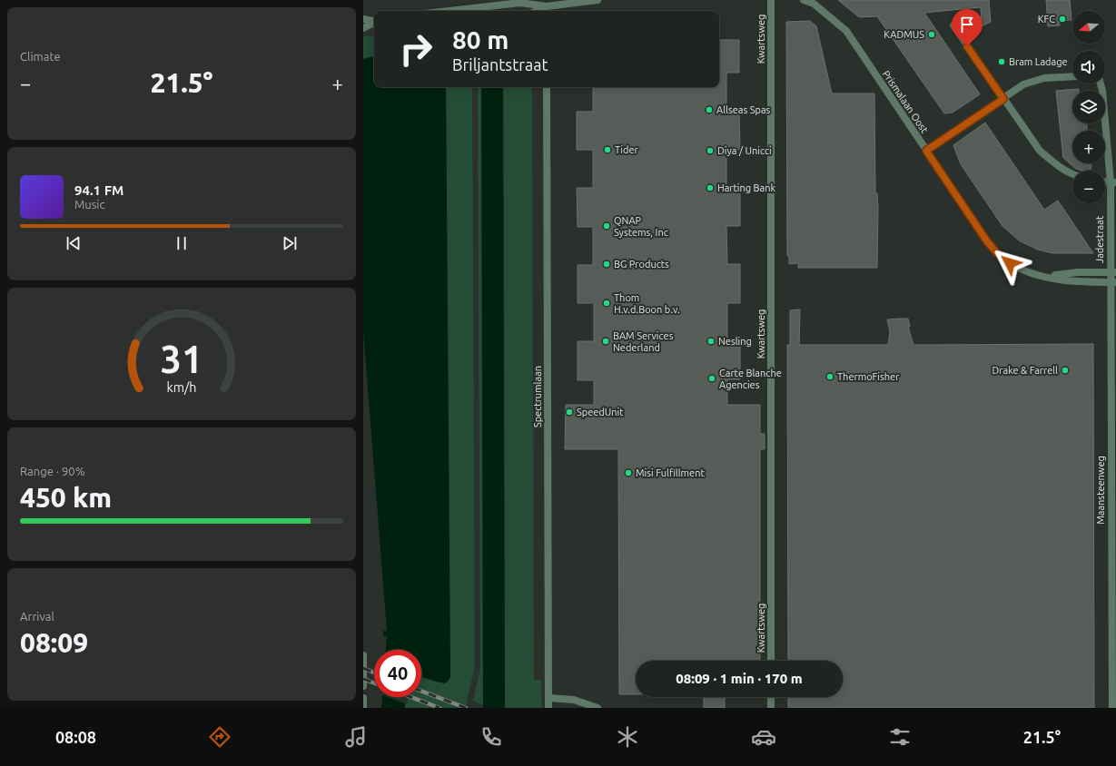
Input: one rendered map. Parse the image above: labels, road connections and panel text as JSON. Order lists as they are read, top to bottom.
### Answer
{
  "streets": {
    "street": [
      "Kwartsweg",
      "Prismalaan Oost",
      "Jadestraat",
      "Spectrumlaan",
      "Maansteenweg"
    ]
  },
  "crossings": [
    ["Prismalaan Oost", "Jadestraat"],
    ["Prismalaan Oost", "Maansteenweg"],
    ["Jadestraat", "Maansteenweg"]
  ],
  "places": [
    "KFC",
    "KADMUS",
    "Bram Ladage",
    "Allseas Spas",
    "Tider",
    "Diya / Unicci",
    "Harting Bank",
    "QNAP Systems, Inc",
    "BG Products",
    "Thom H.v.d.Boon b.v.",
    "BAM Services Nederland",
    "Nesling",
    "Drake & Farrell",
    "ThermoFisher",
    "Carte Blanche Agencies",
    "SpeedUnit",
    "Misi Fulfillment"
  ],
  "north": "left",
  "page": {
    "tile": [
      "Climate",
      ["Range · 90%", "450 km"],
      ["Arrival", "08:09"]
    ],
    "map_buttons": ["+", "−"],
    "turn": ["80 m", "Briljantstraat"],
    "heat": ["−", "21.5°", "+"],
    "song": ["94.1 FM", "Music"],
    "limit": "40",
    "trip": "08:09 · 1 min · 170 m",
    "tabs": ["08:08", "21.5°"],
    "gauge": ["31", "km/h"]
  }
}
